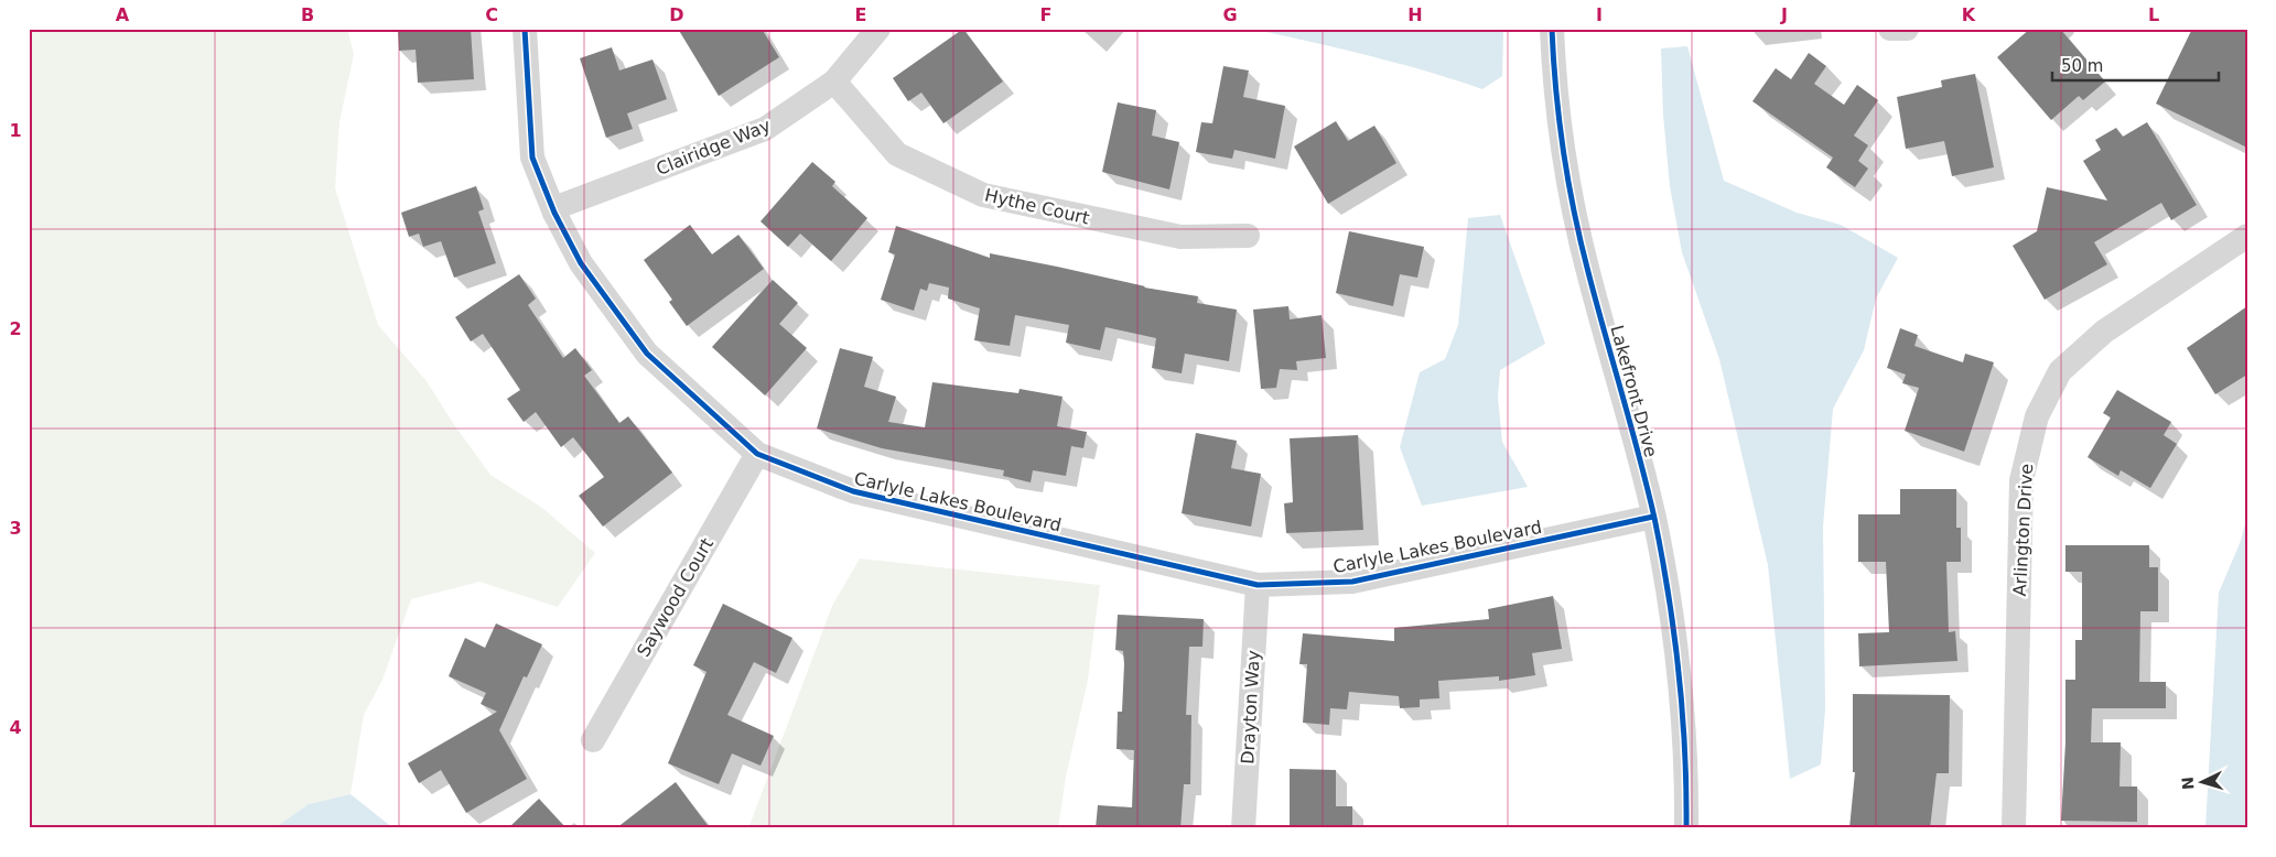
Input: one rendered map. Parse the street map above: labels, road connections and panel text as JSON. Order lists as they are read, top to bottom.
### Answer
{
  "streets": {
    "street": [
      "Clairidge Way",
      "Hythe Court",
      "Lakefront Drive",
      "Carlyle Lakes Boulevard",
      "Arlington Drive",
      "Saywood Court",
      "Drayton Way"
    ]
  },
  "crossings": [
    ["Clairidge Way", "Hythe Court"],
    ["Clairidge Way", "Carlyle Lakes Boulevard"],
    ["Lakefront Drive", "Carlyle Lakes Boulevard"],
    ["Carlyle Lakes Boulevard", "Saywood Court"],
    ["Carlyle Lakes Boulevard", "Drayton Way"]
  ],
  "scale_bar": "50 m",
  "north": "left",
  "grid": {
    "columns": [
      "A",
      "B",
      "C",
      "D",
      "E",
      "F",
      "G",
      "H",
      "I",
      "J",
      "K",
      "L"
    ],
    "rows": [
      "1",
      "2",
      "3",
      "4"
    ]
  }
}
